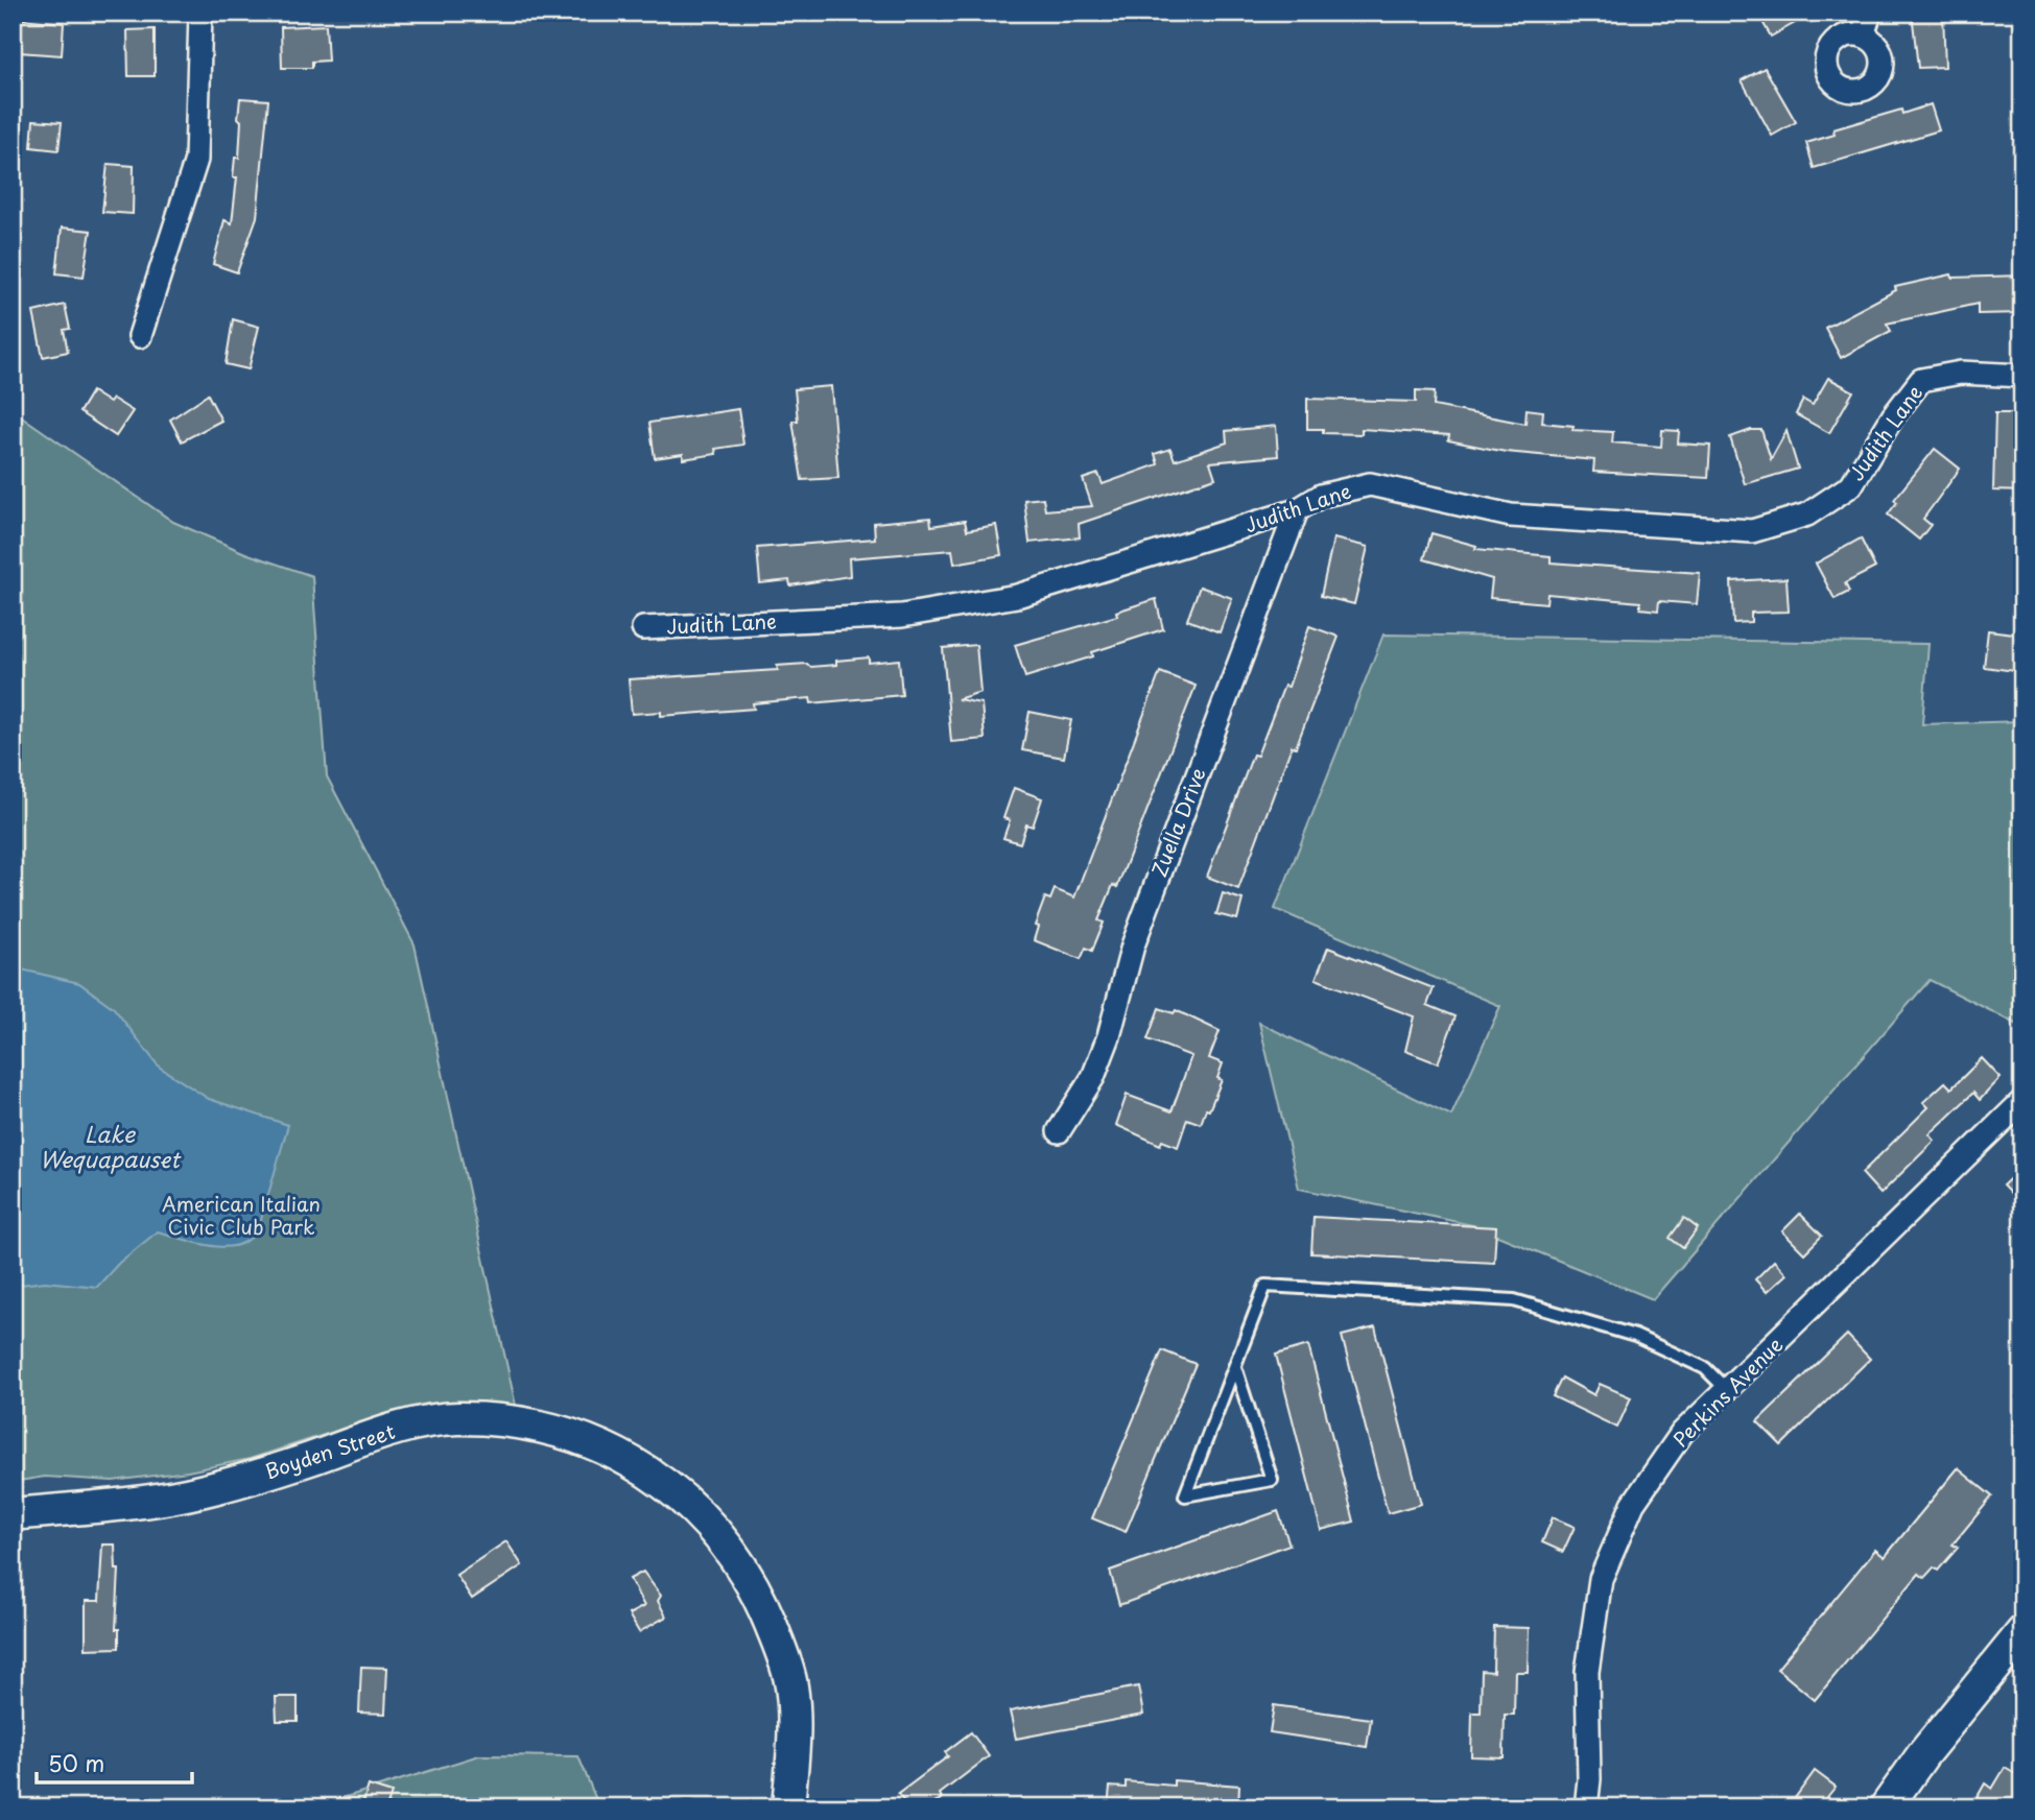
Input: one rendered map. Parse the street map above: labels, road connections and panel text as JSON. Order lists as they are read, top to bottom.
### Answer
{
  "streets": {
    "street": [
      "Judith Lane",
      "Zuella Drive",
      "Perkins Avenue",
      "Boyden Street"
    ]
  },
  "crossings": [
    ["Judith Lane", "Zuella Drive"]
  ],
  "water": ["Lake Wequapauset"],
  "parks": ["American Italian Civic Club Park"],
  "scale_bar": "50 m"
}
